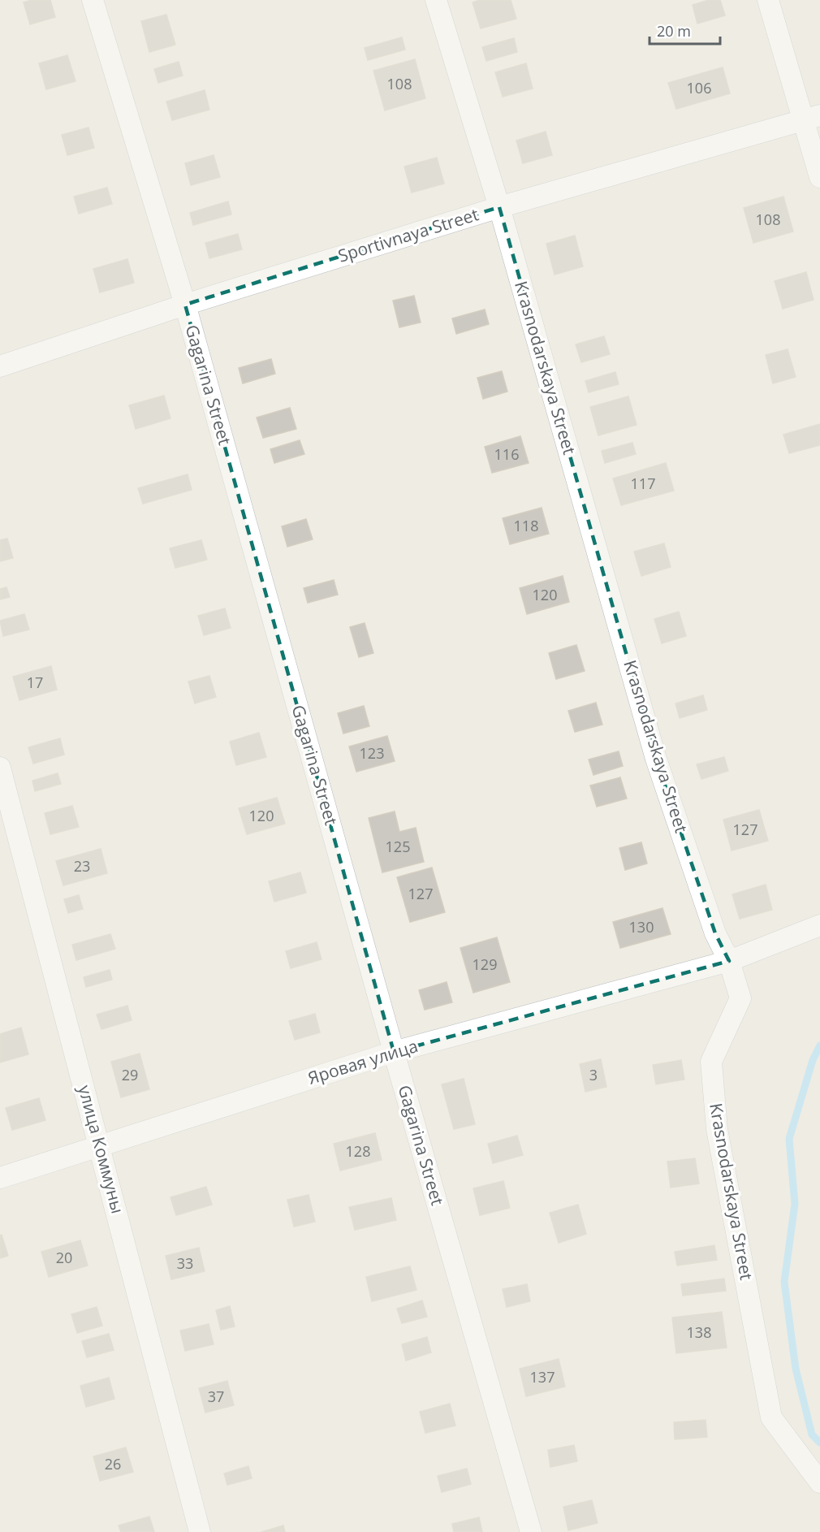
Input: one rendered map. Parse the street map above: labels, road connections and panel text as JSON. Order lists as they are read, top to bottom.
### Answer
{
  "streets": {
    "street": [
      "Sportivnaya Street",
      "Krasnodarskaya Street",
      "Gagarina Street",
      "Яровая улица",
      "улица Коммуны"
    ]
  },
  "crossings": [
    ["Sportivnaya Street", "Krasnodarskaya Street"],
    ["Sportivnaya Street", "Gagarina Street"],
    ["Krasnodarskaya Street", "Яровая улица"],
    ["Gagarina Street", "Яровая улица"],
    ["Яровая улица", "улица Коммуны"]
  ],
  "house_numbers": [
    "108",
    "106",
    "108",
    "116",
    "117",
    "118",
    "120",
    "17",
    "123",
    "120",
    "127",
    "125",
    "23",
    "127",
    "130",
    "129",
    "29",
    "3",
    "128",
    "20",
    "33",
    "138",
    "137",
    "37",
    "26"
  ],
  "scale_bar": "20 m"
}
